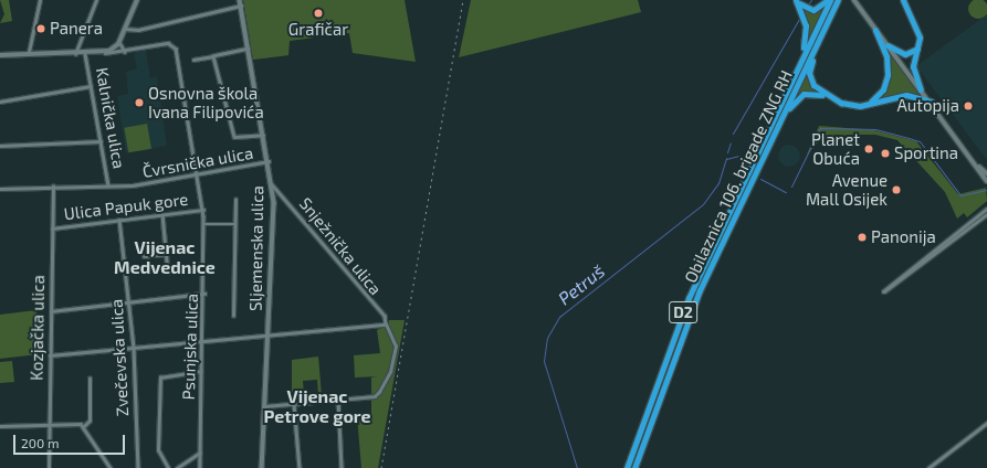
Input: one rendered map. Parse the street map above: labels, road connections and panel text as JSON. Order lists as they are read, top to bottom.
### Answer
{
  "streets": {
    "highway": ["Obilaznica 106. brigade ZNG RH", "D2"],
    "street": [
      "Kalnička ulica",
      "Čvrsnička ulica",
      "Ulica Papuk gore",
      "Snježnička ulica",
      "Sljemenska ulica",
      "Kozjačka ulica",
      "Psunjska ulica",
      "Zvečevska ulica"
    ]
  },
  "crossings": [
    ["Kalnička ulica", "Čvrsnička ulica"],
    ["Kalnička ulica", "Psunjska ulica"],
    ["Čvrsnička ulica", "Sljemenska ulica"],
    ["Čvrsnička ulica", "Kozjačka ulica"],
    ["Čvrsnička ulica", "Psunjska ulica"],
    ["Ulica Papuk gore", "Kozjačka ulica"],
    ["Ulica Papuk gore", "Psunjska ulica"],
    ["Ulica Papuk gore", "Zvečevska ulica"],
    ["Snježnička ulica", "Sljemenska ulica"]
  ],
  "districts": ["Vijenac Medvednice", "Vijenac Petrove gore"],
  "water": ["Petruš"],
  "places": [
    "Grafičar",
    "Panera",
    "Osnovna škola Ivana Filipovića",
    "Autopija",
    "Planet Obuća",
    "Sportina",
    "Avenue Mall Osijek",
    "Panonija"
  ],
  "scale_bar": "200 m"
}
